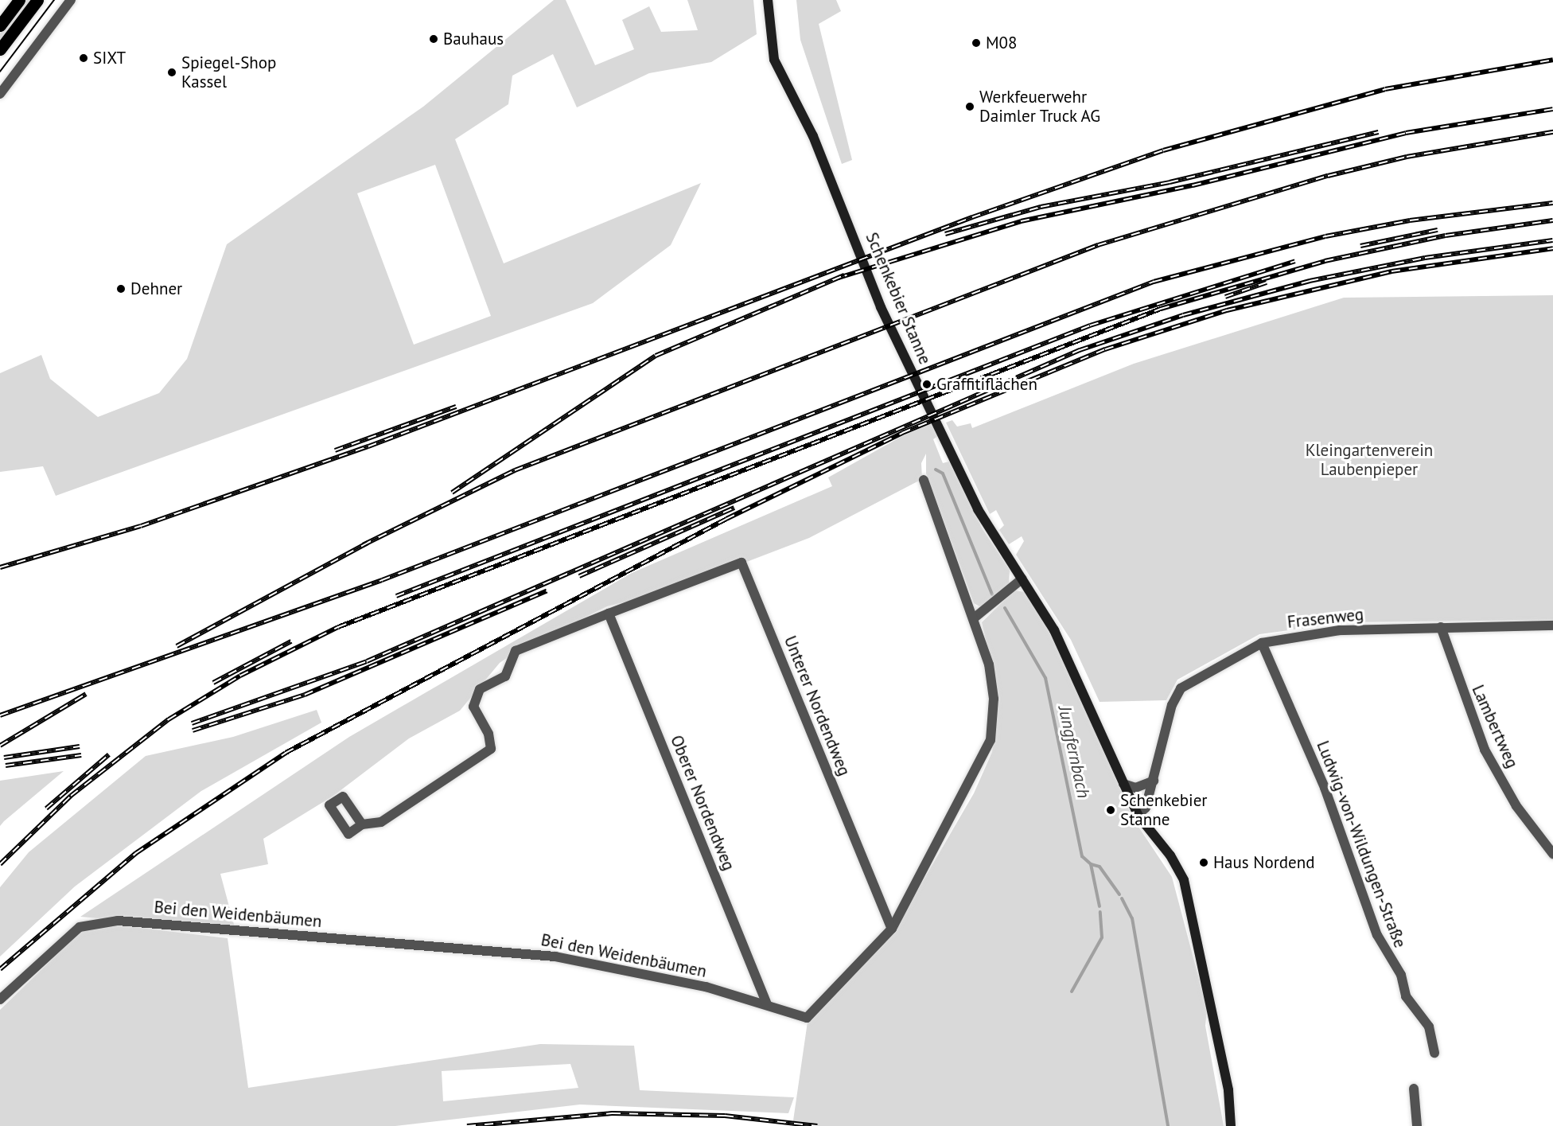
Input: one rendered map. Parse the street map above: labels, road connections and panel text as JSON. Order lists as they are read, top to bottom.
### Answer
{
  "streets": {
    "street": [
      "Schenkebier Stanne",
      "Frasenweg",
      "Unterer Nordendweg",
      "Lambertweg",
      "Oberer Nordendweg",
      "Ludwig-von-Wildungen-Straße",
      "Bei den Weidenbäumen"
    ]
  },
  "crossings": [
    ["Schenkebier Stanne", "Frasenweg"],
    ["Frasenweg", "Lambertweg"],
    ["Frasenweg", "Ludwig-von-Wildungen-Straße"],
    ["Unterer Nordendweg", "Oberer Nordendweg"],
    ["Unterer Nordendweg", "Bei den Weidenbäumen"],
    ["Oberer Nordendweg", "Bei den Weidenbäumen"]
  ],
  "water": ["Jungfernbach"],
  "parks": ["Kleingartenverein Laubenpieper"],
  "places": [
    "Bauhaus",
    "M08",
    "SIXT",
    "Spiegel-Shop Kassel",
    "Werkfeuerwehr Daimler Truck AG",
    "Dehner",
    "Graffitiflächen",
    "Schenkebier Stanne",
    "Haus Nordend"
  ]
}
